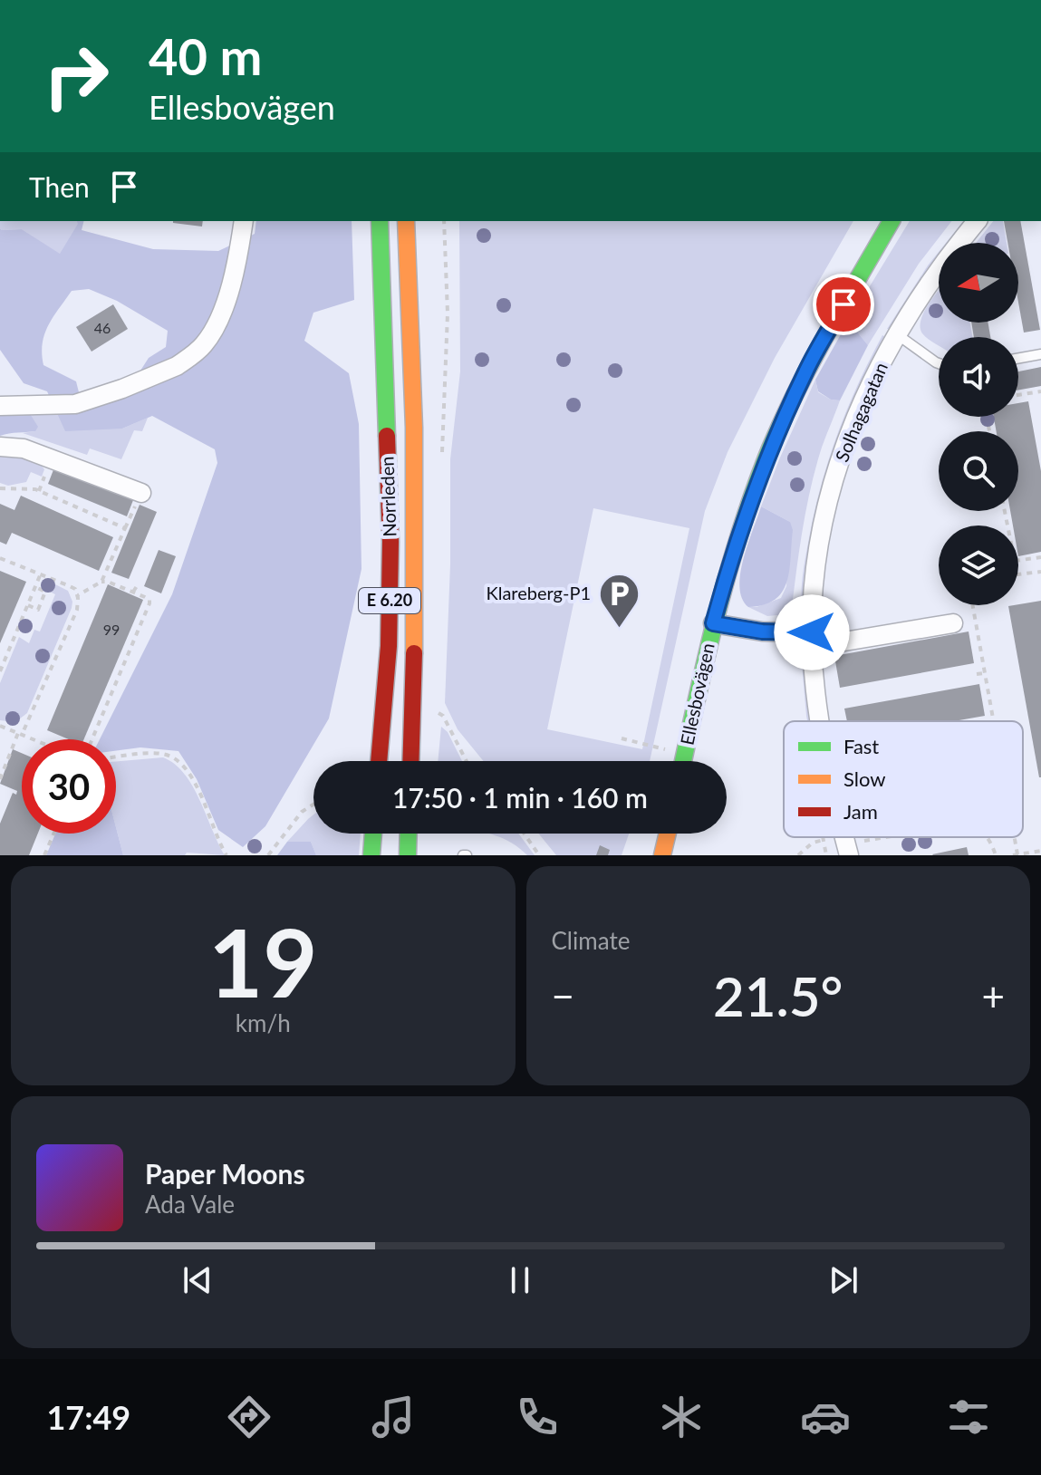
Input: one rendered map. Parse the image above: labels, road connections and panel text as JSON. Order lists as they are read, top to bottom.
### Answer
{
  "streets": {
    "main road": ["Norrleden", "E 6.20", "Ellesbovägen"],
    "street": ["Solhagagatan"]
  },
  "places": {
    "parking": ["Klareberg-P1"]
  },
  "house_numbers": ["46", "99"],
  "legend": ["Fast", "Slow", "Jam"],
  "north": "left",
  "page": {
    "turn": ["40 m", "Ellesbovägen"],
    "then": "Then",
    "limit": "30",
    "trip": "17:50 · 1 min · 160 m",
    "tile": [
      ["19", "km/h"],
      "Climate"
    ],
    "heat": ["−", "21.5°", "+"],
    "song": ["Paper Moons", "Ada Vale"],
    "tabs": "17:49"
  }
}
